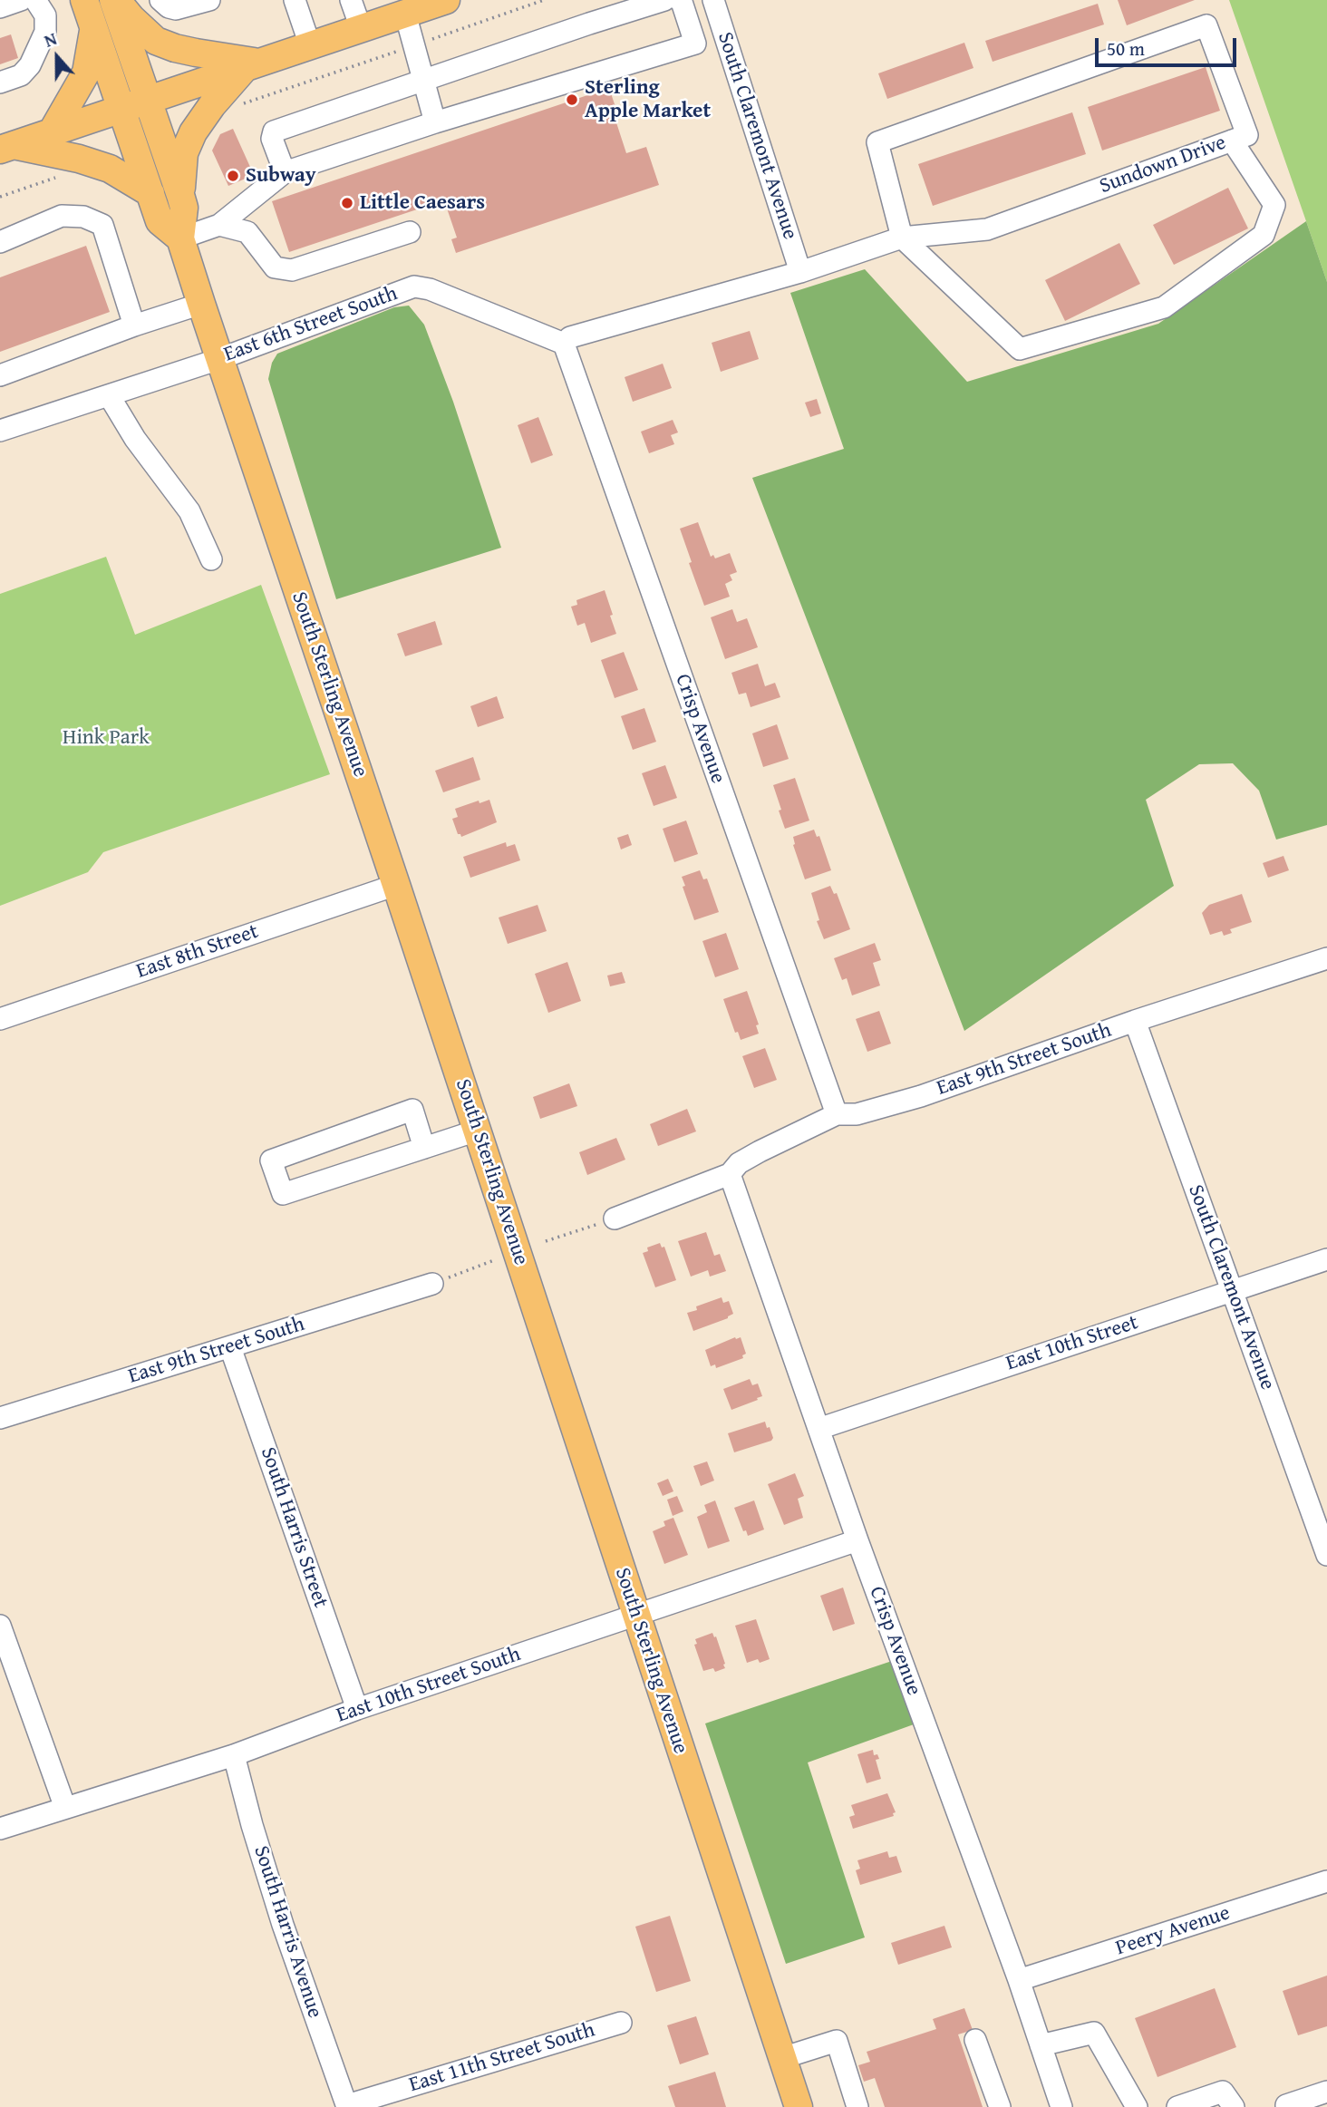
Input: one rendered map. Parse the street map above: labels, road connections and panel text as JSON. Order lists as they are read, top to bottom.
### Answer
{
  "streets": {
    "main road": ["South Sterling Avenue"],
    "street": [
      "South Claremont Avenue",
      "Sundown Drive",
      "East 6th Street South",
      "Crisp Avenue",
      "East 8th Street",
      "East 9th Street South",
      "East 10th Street",
      "South Harris Street",
      "East 10th Street South",
      "Peery Avenue",
      "South Harris Avenue",
      "East 11th Street South"
    ]
  },
  "crossings": [
    ["South Claremont Avenue", "Sundown Drive"],
    ["South Claremont Avenue", "East 9th Street South"],
    ["South Claremont Avenue", "East 10th Street"],
    ["East 6th Street South", "South Sterling Avenue"],
    ["East 6th Street South", "Crisp Avenue"],
    ["South Sterling Avenue", "East 8th Street"],
    ["South Sterling Avenue", "East 10th Street South"],
    ["Crisp Avenue", "East 9th Street South"],
    ["Crisp Avenue", "East 10th Street"],
    ["Crisp Avenue", "East 10th Street South"],
    ["Crisp Avenue", "Peery Avenue"],
    ["East 9th Street South", "South Harris Street"],
    ["South Harris Street", "East 10th Street South"],
    ["East 10th Street South", "South Harris Avenue"],
    ["South Harris Avenue", "East 11th Street South"]
  ],
  "parks": ["Hink Park"],
  "places": ["Sterling Apple Market", "Subway", "Little Caesars"],
  "scale_bar": "50 m",
  "north": "top"
}
